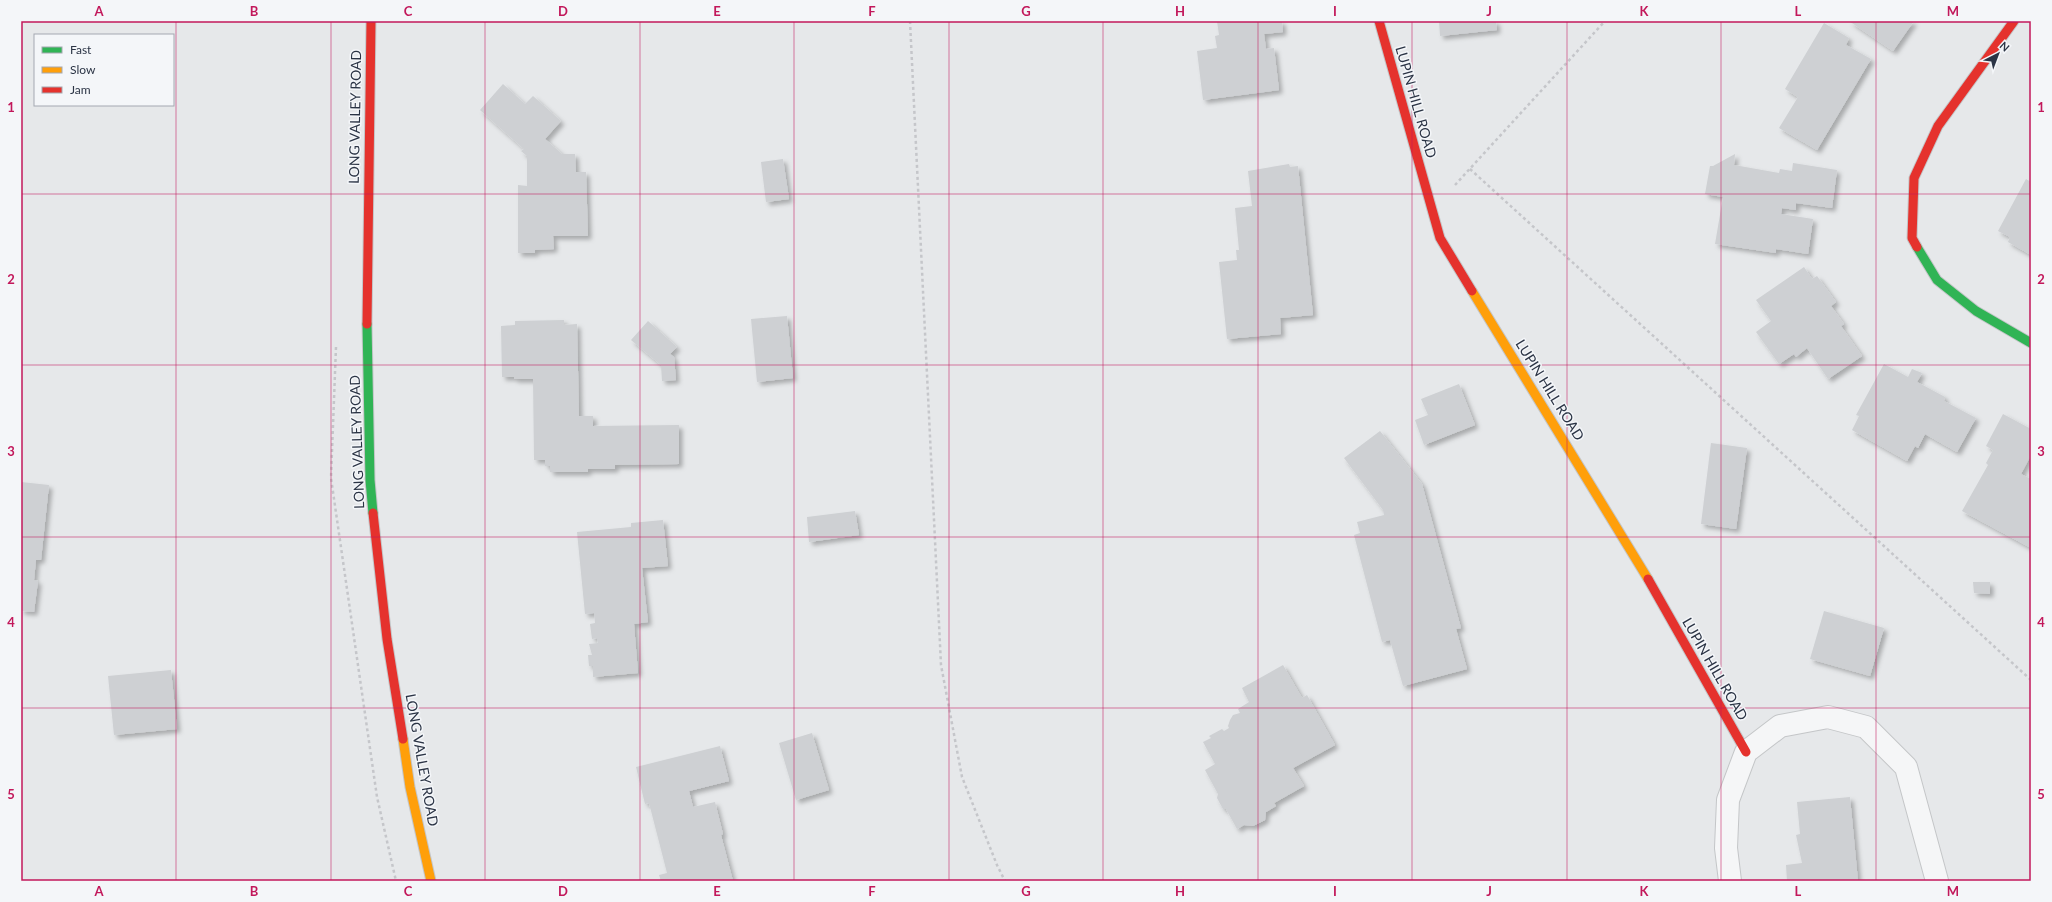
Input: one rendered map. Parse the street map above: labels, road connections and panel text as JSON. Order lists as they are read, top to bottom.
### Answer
{
  "streets": {
    "street": ["LUPIN HILL ROAD", "LONG VALLEY ROAD"]
  },
  "legend": ["Fast", "Slow", "Jam"],
  "north": "top right",
  "grid": {
    "columns": [
      "A",
      "B",
      "C",
      "D",
      "E",
      "F",
      "G",
      "H",
      "I",
      "J",
      "K",
      "L",
      "M"
    ],
    "rows": [
      "1",
      "2",
      "3",
      "4",
      "5"
    ]
  }
}
